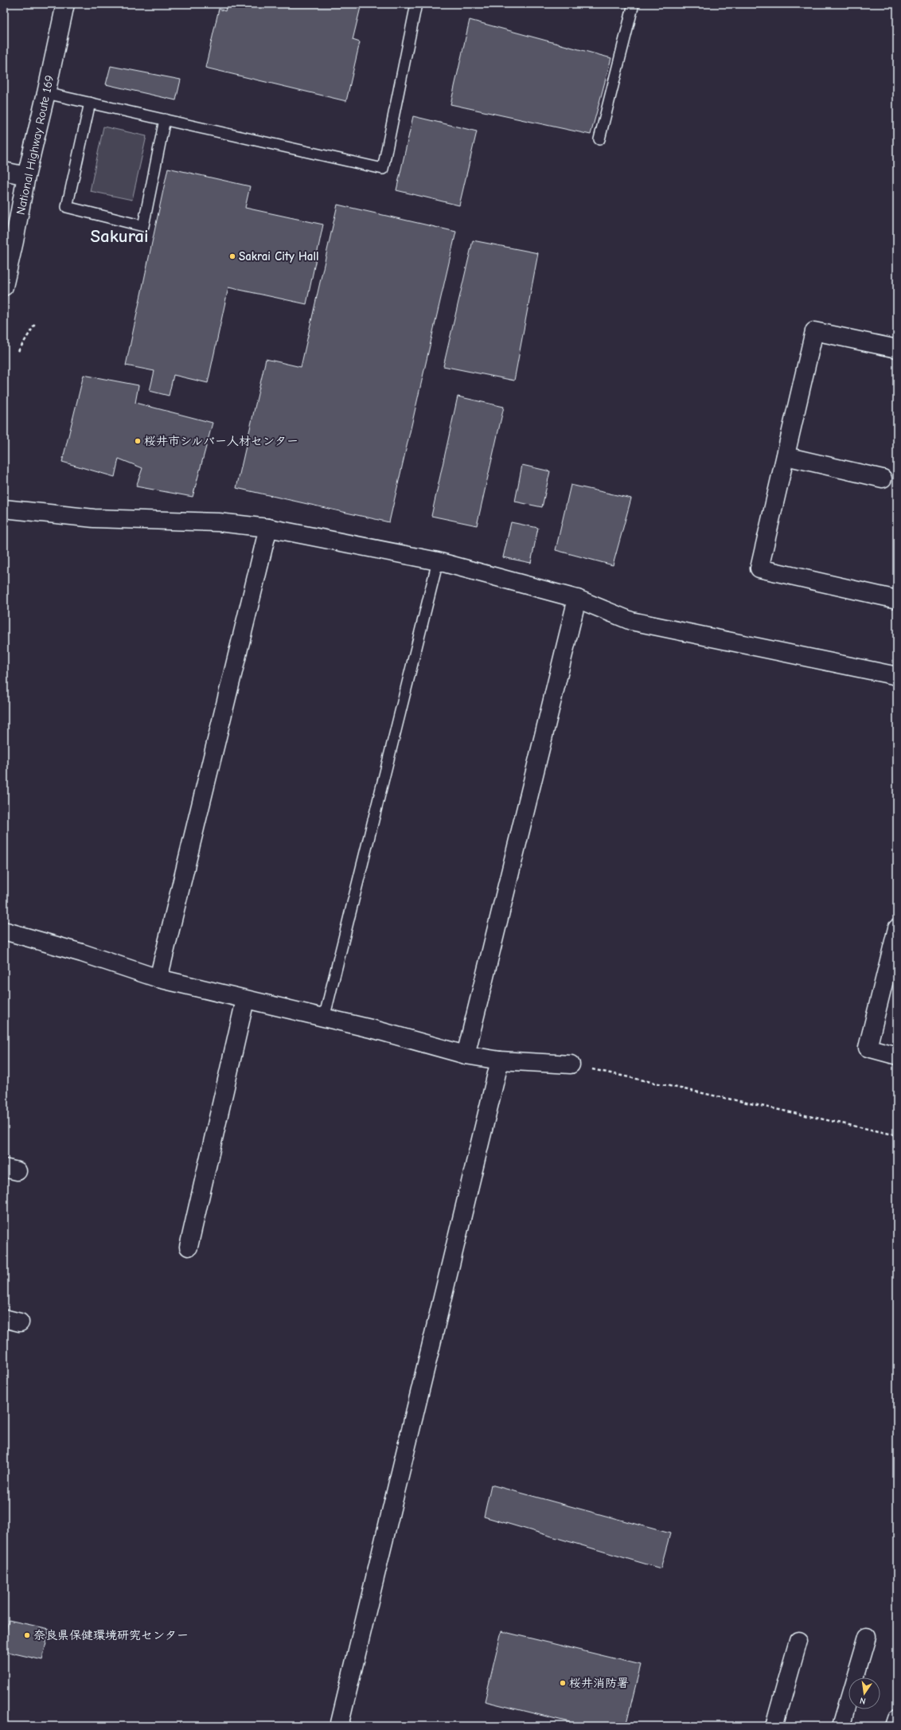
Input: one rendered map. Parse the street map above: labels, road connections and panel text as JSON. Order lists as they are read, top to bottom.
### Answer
{
  "streets": {
    "main road": ["National Highway Route 169"]
  },
  "districts": ["Sakurai"],
  "places": [
    "Sakrai City Hall",
    "桜井市シルバー人材センター",
    "奈良県保健環境研究センター",
    "桜井消防署"
  ],
  "north": "bottom"
}
